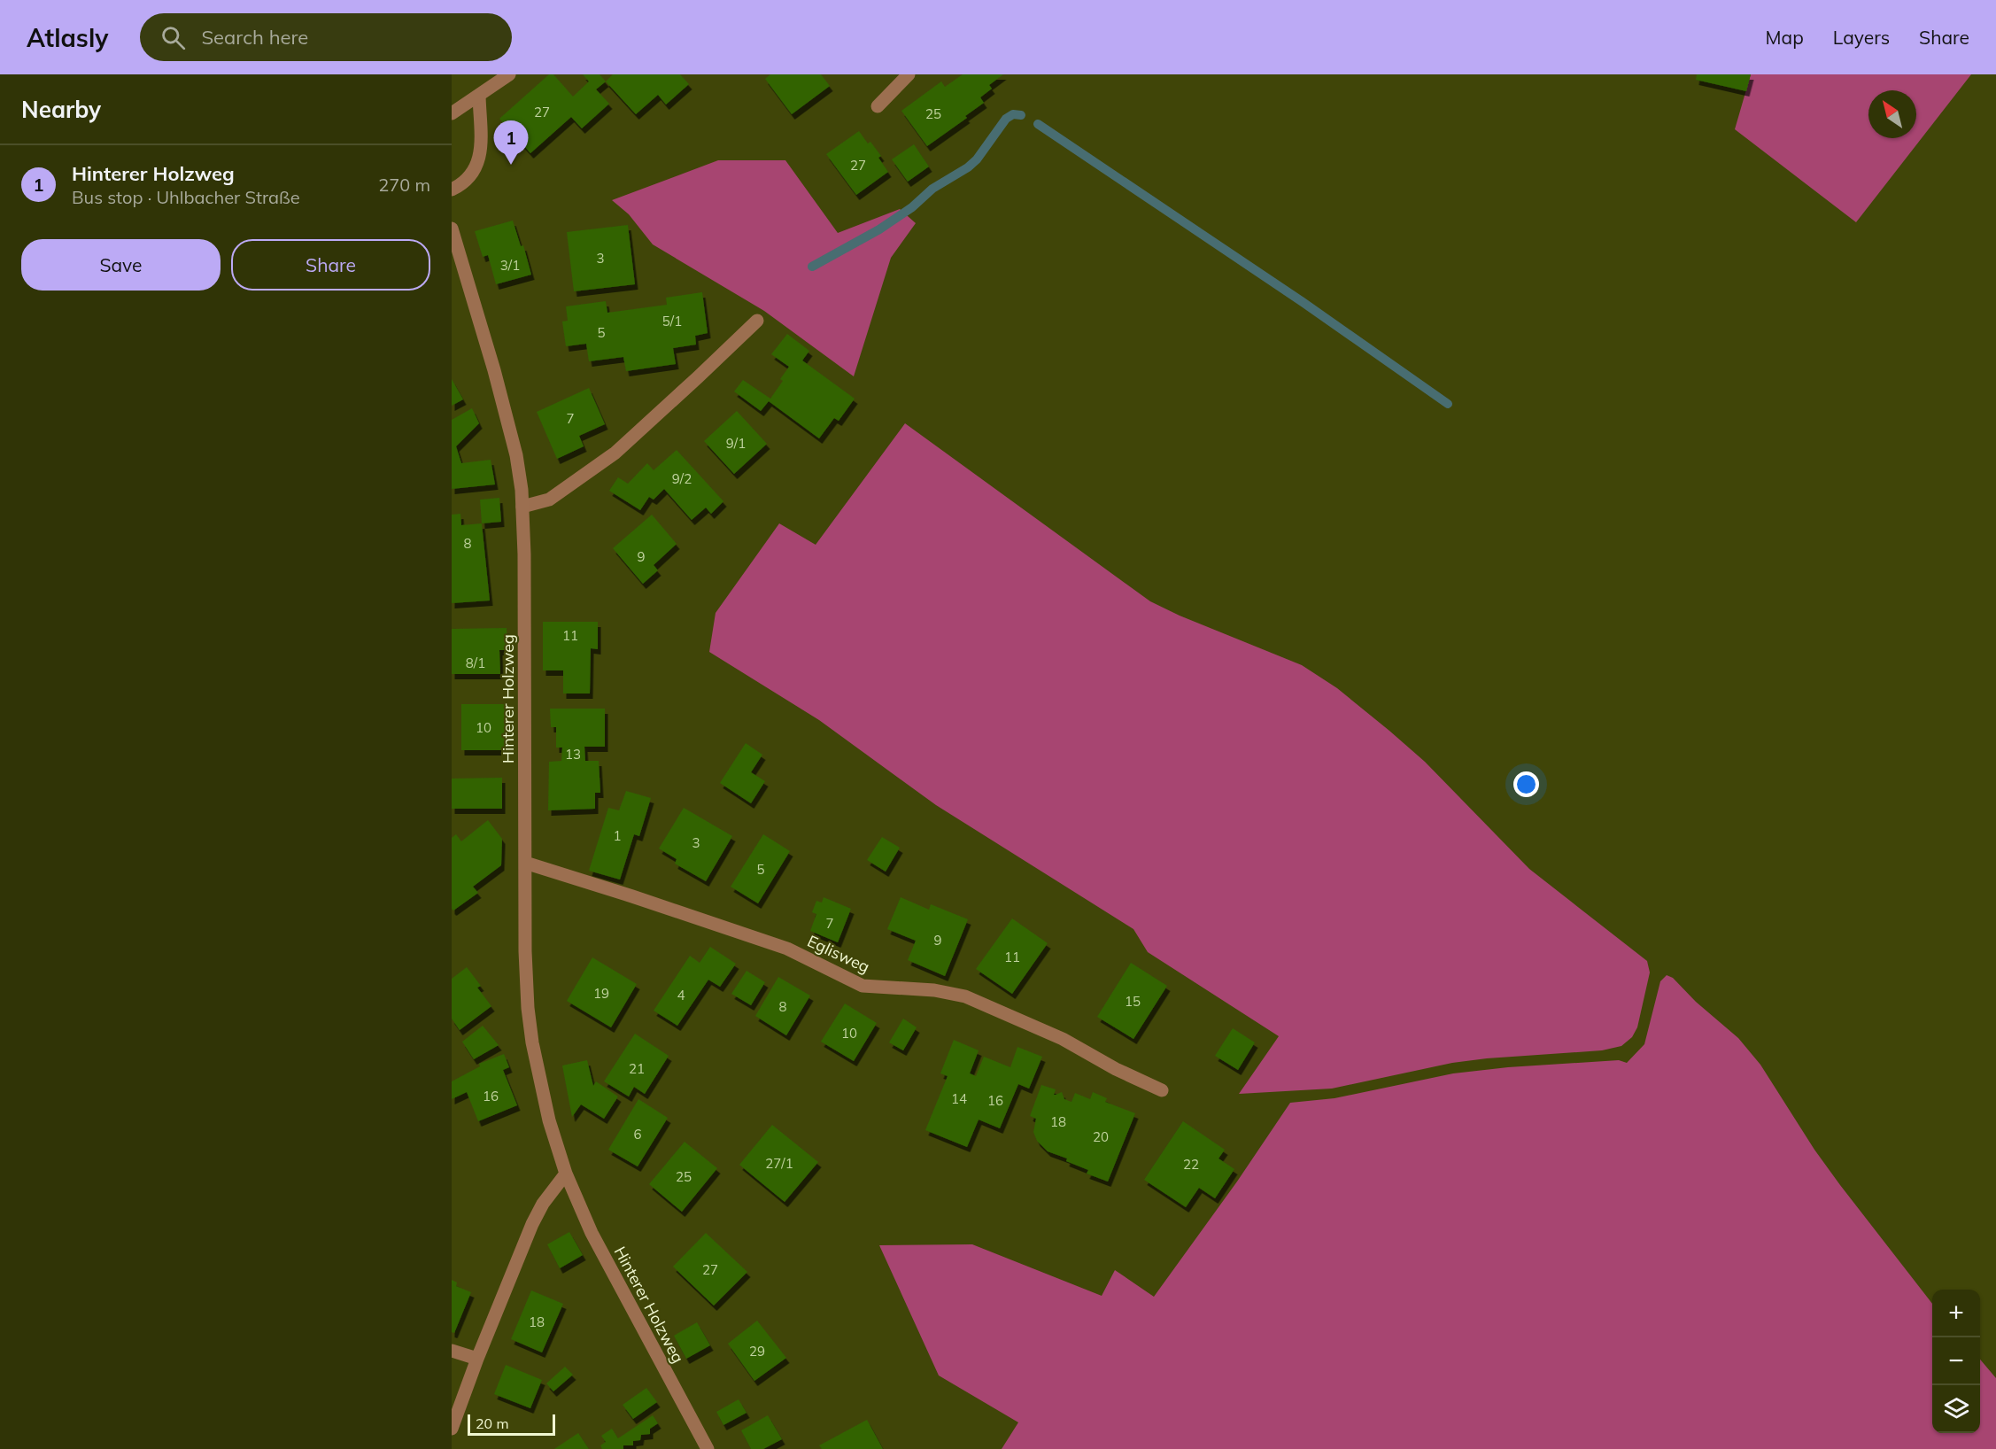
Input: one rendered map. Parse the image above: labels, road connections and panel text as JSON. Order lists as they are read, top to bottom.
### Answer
{
  "streets": {
    "street": ["Hinterer Holzweg", "Eglisweg"]
  },
  "crossings": [
    ["Hinterer Holzweg", "Eglisweg"]
  ],
  "house_numbers": [
    "27",
    "25",
    "27",
    "3",
    "3/1",
    "5/1",
    "5",
    "7",
    "9/1",
    "9/2",
    "8",
    "9",
    "11",
    "8/1",
    "10",
    "13",
    "1",
    "3",
    "5",
    "7",
    "9",
    "11",
    "19",
    "4",
    "15",
    "8",
    "10",
    "21",
    "16",
    "14",
    "16",
    "18",
    "6",
    "20",
    "27/1",
    "22",
    "25",
    "27",
    "18",
    "29"
  ],
  "scale_bar": "20 m",
  "north": "top left",
  "page": {
    "header": "Atlasly",
    "search": "Search here",
    "nav": ["Map", "Layers", "Share"],
    "heading": "Nearby",
    "pins": "1",
    "list": [
      {
        "mark": "1",
        "name": "Hinterer Holzweg",
        "note": "Bus stop · Uhlbacher Straße",
        "value": "270 m"
      }
    ],
    "buttons": ["Save", "Share"],
    "map_buttons": ["+", "−"],
    "scale": "20 m"
  }
}
